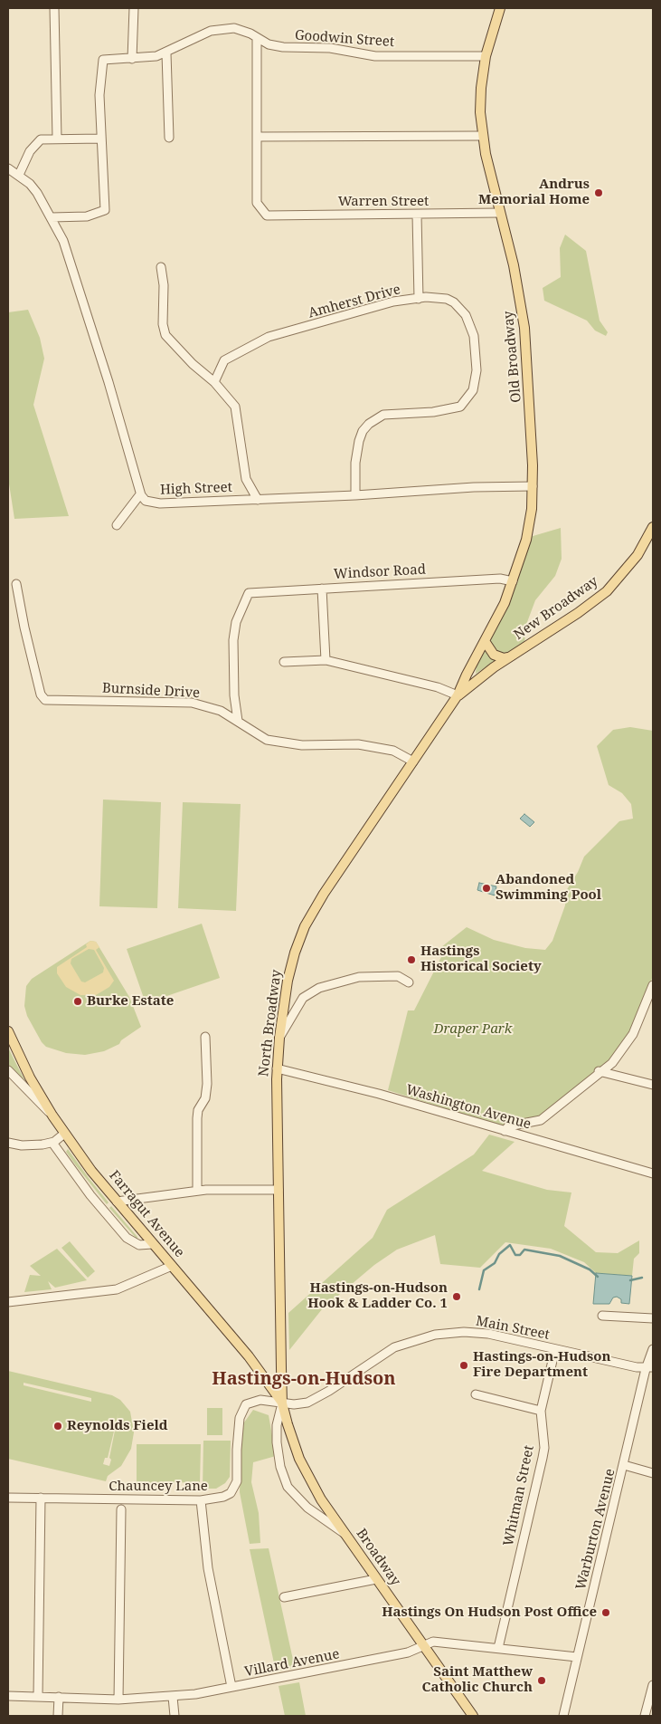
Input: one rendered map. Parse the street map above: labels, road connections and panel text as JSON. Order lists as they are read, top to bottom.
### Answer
{
  "streets": {
    "main road": [
      "Old Broadway",
      "New Broadway",
      "North Broadway",
      "Farragut Avenue",
      "Broadway"
    ],
    "street": [
      "Goodwin Street",
      "Warren Street",
      "Amherst Drive",
      "High Street",
      "Windsor Road",
      "Burnside Drive",
      "Washington Avenue",
      "Main Street",
      "Chauncey Lane",
      "Whitman Street",
      "Warburton Avenue",
      "Villard Avenue"
    ]
  },
  "crossings": [
    ["Goodwin Street", "Old Broadway"],
    ["Warren Street", "Old Broadway"],
    ["Amherst Drive", "High Street"],
    ["Old Broadway", "High Street"],
    ["Old Broadway", "Windsor Road"],
    ["Old Broadway", "New Broadway"],
    ["Old Broadway", "North Broadway"],
    ["Windsor Road", "Burnside Drive"],
    ["New Broadway", "North Broadway"],
    ["Burnside Drive", "North Broadway"],
    ["North Broadway", "Washington Avenue"],
    ["North Broadway", "Farragut Avenue"],
    ["North Broadway", "Main Street"],
    ["North Broadway", "Chauncey Lane"],
    ["North Broadway", "Broadway"],
    ["Farragut Avenue", "Main Street"],
    ["Farragut Avenue", "Chauncey Lane"],
    ["Farragut Avenue", "Broadway"],
    ["Main Street", "Chauncey Lane"],
    ["Main Street", "Whitman Street"],
    ["Main Street", "Warburton Avenue"],
    ["Main Street", "Broadway"],
    ["Chauncey Lane", "Broadway"],
    ["Whitman Street", "Villard Avenue"],
    ["Warburton Avenue", "Villard Avenue"],
    ["Broadway", "Villard Avenue"]
  ],
  "districts": ["Hastings-on-Hudson"],
  "parks": ["Draper Park"],
  "places": [
    "Andrus Memorial Home",
    "Abandoned Swimming Pool",
    "Hastings Historical Society",
    "Burke Estate",
    "Hastings-on-Hudson Hook & Ladder Co. 1",
    "Hastings-on-Hudson Fire Department",
    "Reynolds Field",
    "Hastings On Hudson Post Office",
    "Saint Matthew Catholic Church"
  ]
}
